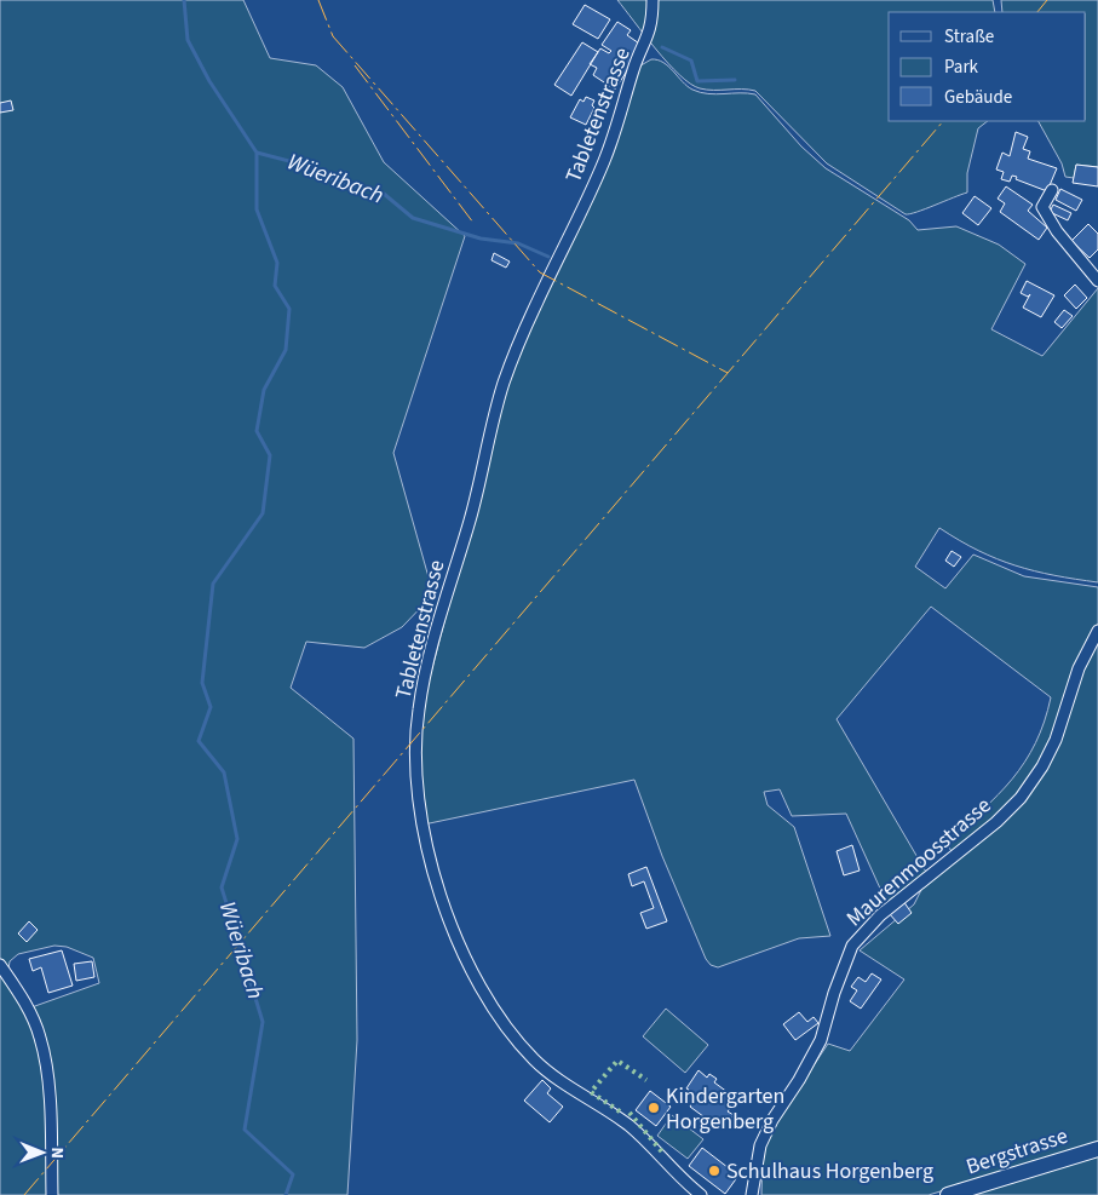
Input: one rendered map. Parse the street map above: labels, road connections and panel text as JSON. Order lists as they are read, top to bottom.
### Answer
{
  "streets": {
    "street": ["Tabletenstrasse", "Maurenmoosstrasse", "Bergstrasse"]
  },
  "water": ["Wüeribach"],
  "places": ["Kindergarten Horgenberg", "Schulhaus Horgenberg"],
  "legend": ["Straße", "Park", "Gebäude"],
  "north": "right"
}
